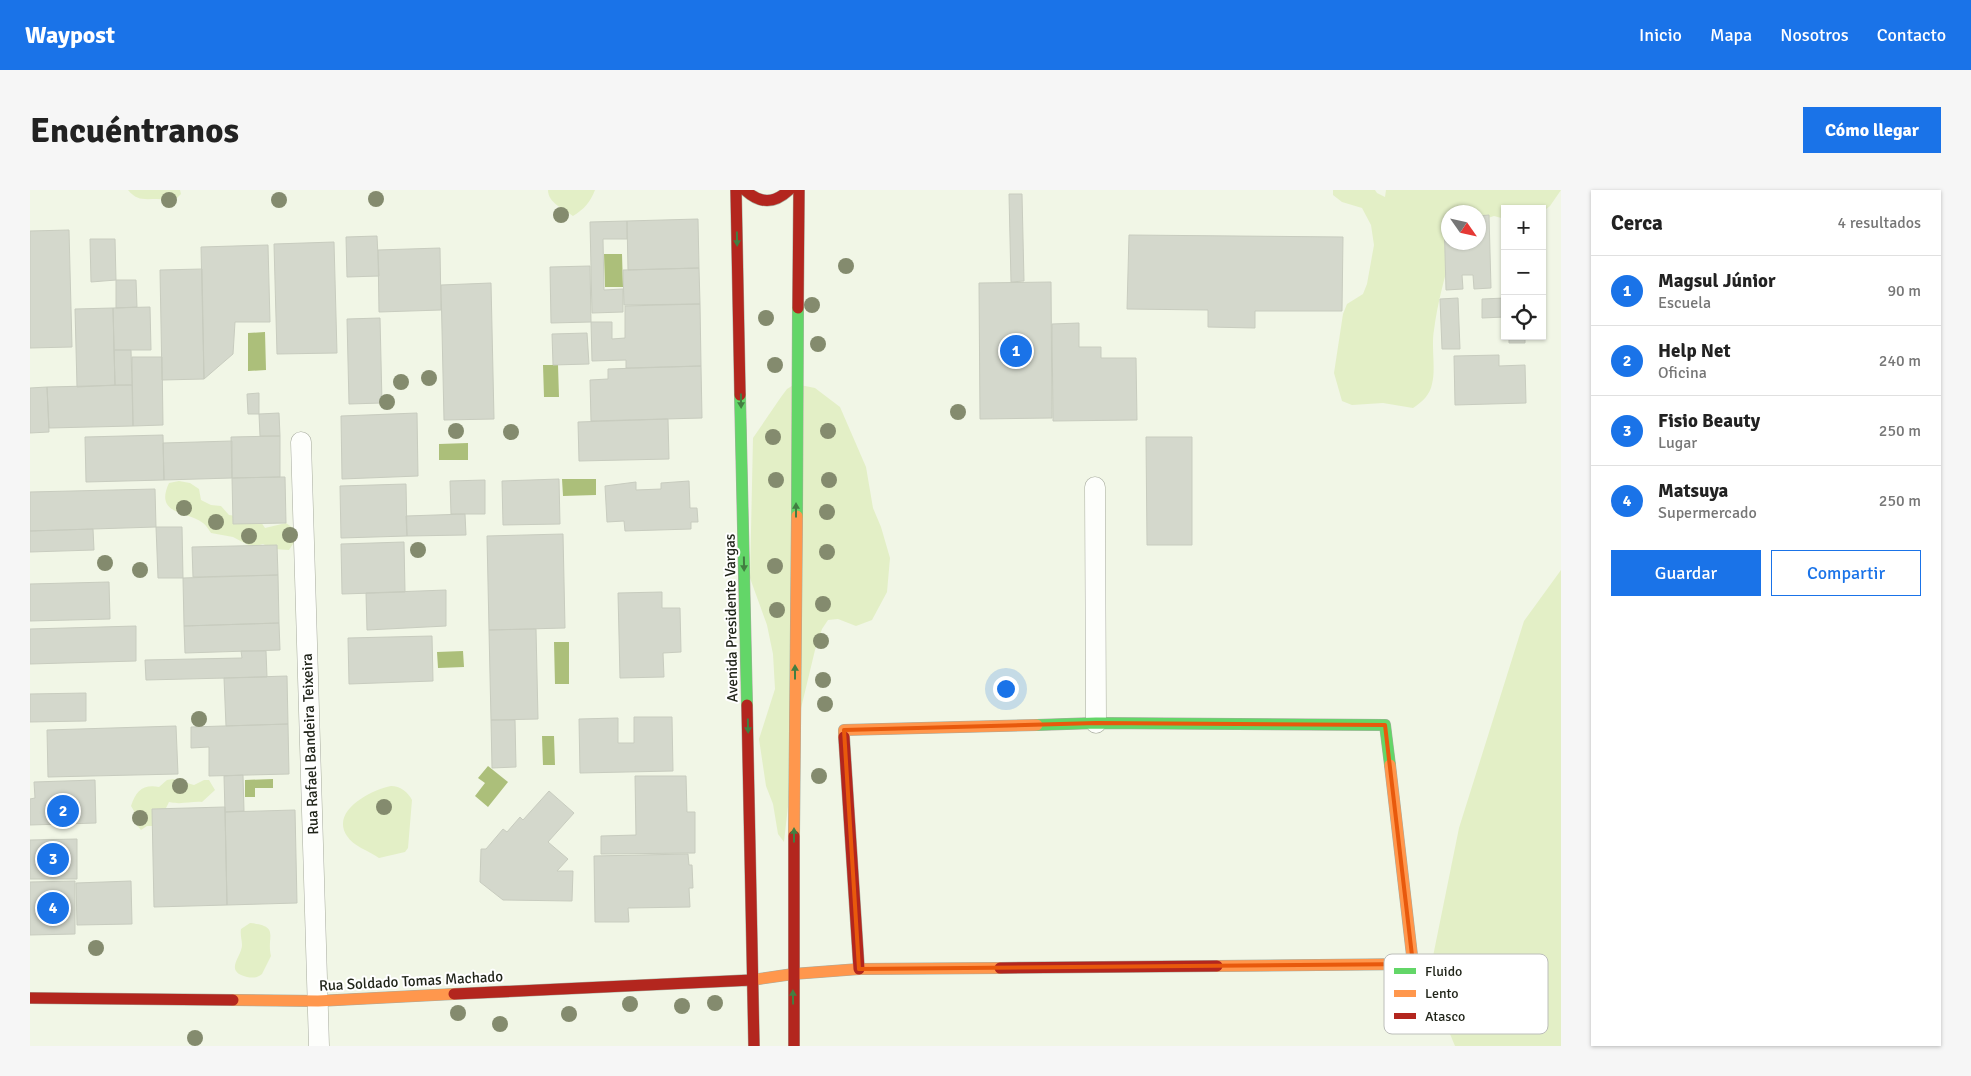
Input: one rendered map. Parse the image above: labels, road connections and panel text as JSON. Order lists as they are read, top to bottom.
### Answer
{
  "streets": {
    "street": ["Avenida Presidente Vargas", "Rua Rafael Bandeira Teixeira", "Rua Soldado Tomas Machado"]
  },
  "crossings": [
    ["Avenida Presidente Vargas", "Rua Soldado Tomas Machado"],
    ["Rua Rafael Bandeira Teixeira", "Rua Soldado Tomas Machado"]
  ],
  "legend": ["Fluido", "Lento", "Atasco"],
  "north": "bottom right",
  "page": {
    "header": "Waypost",
    "nav": [
      "Inicio",
      "Mapa",
      "Nosotros",
      "Contacto"
    ],
    "buttons": [
      "Cómo llegar",
      ["Guardar", "Compartir"]
    ],
    "title": "Encuéntranos",
    "heading": ["Cerca", "4 resultados"],
    "map_buttons": ["+", "−"],
    "list": [
      {
        "mark": "1",
        "name": "Magsul Júnior",
        "note": "Escuela",
        "value": "90 m"
      },
      {
        "mark": "2",
        "name": "Help Net",
        "note": "Oficina",
        "value": "240 m"
      },
      {
        "mark": "3",
        "name": "Fisio Beauty",
        "note": "Lugar",
        "value": "250 m"
      },
      {
        "mark": "4",
        "name": "Matsuya",
        "note": "Supermercado",
        "value": "250 m"
      }
    ],
    "pins": [
      "1",
      "2",
      "3",
      "4"
    ]
  }
}
